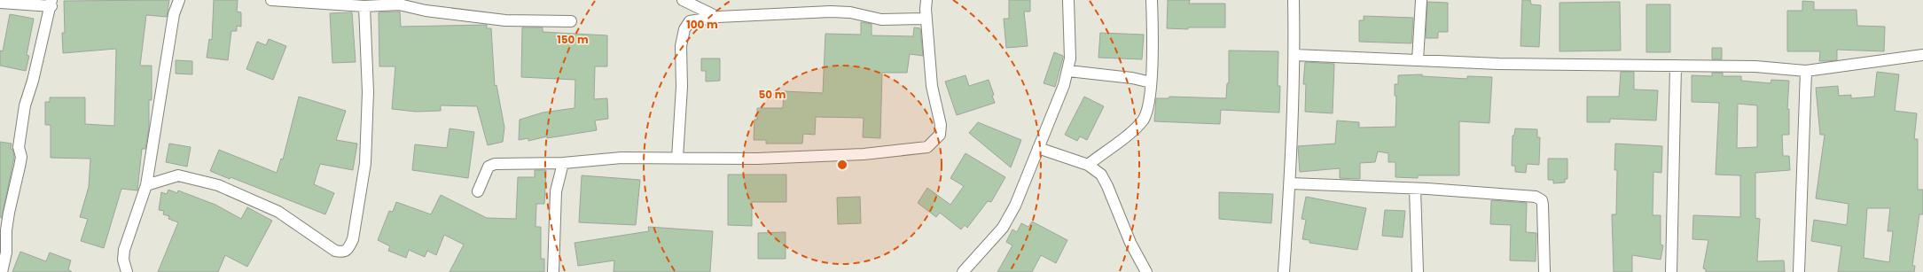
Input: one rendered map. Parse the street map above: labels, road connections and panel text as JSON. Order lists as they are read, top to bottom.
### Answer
{
  "rings": ["100 m", "150 m", "50 m"]
}
